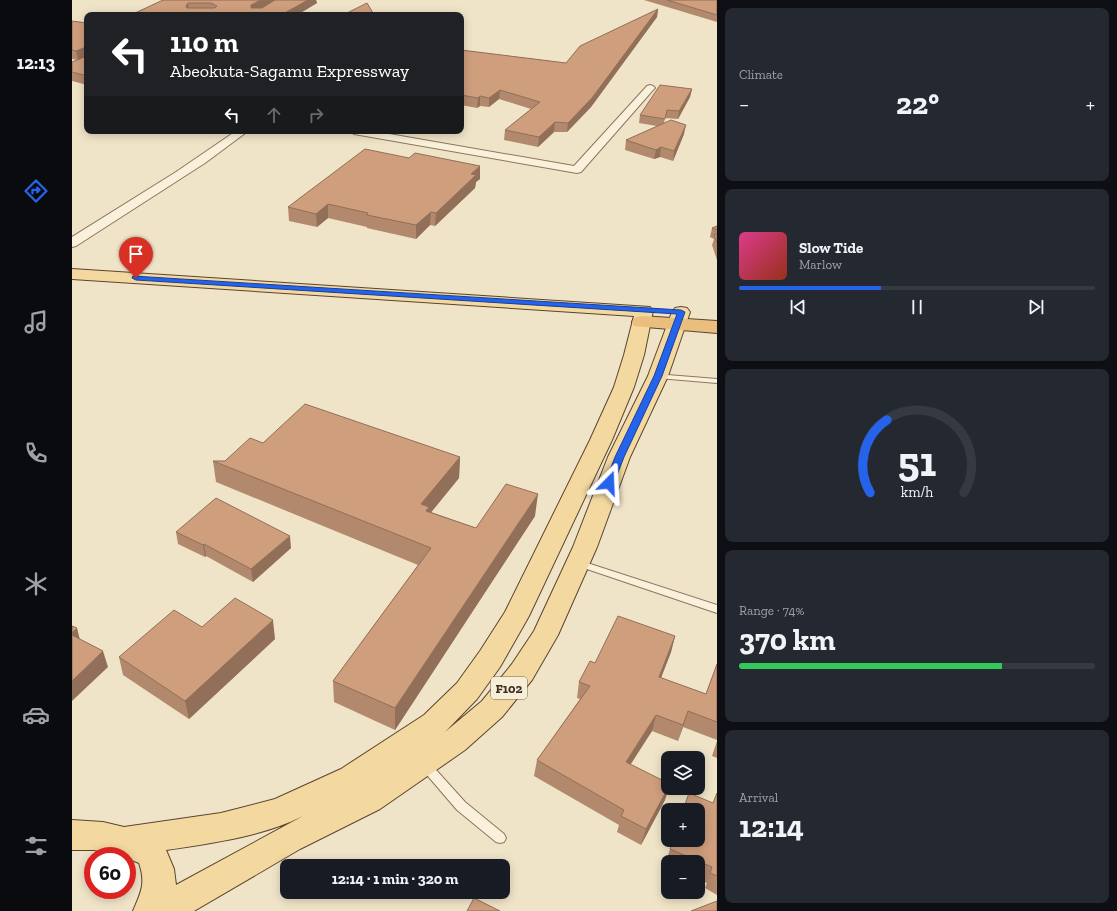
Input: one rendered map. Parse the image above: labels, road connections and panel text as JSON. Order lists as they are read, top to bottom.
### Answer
{
  "streets": {
    "main road": ["F102"]
  },
  "page": {
    "tabs": "12:13",
    "tile": [
      "Climate",
      ["Range · 74%", "370 km"],
      ["Arrival", "12:14"]
    ],
    "turn": ["110 m", "Abeokuta-Sagamu Expressway"],
    "heat": ["−", "22°", "+"],
    "song": ["Slow Tide", "Marlow"],
    "map_buttons": ["+", "−"],
    "limit": "60",
    "trip": "12:14 · 1 min · 320 m",
    "gauge": ["51", "km/h"]
  }
}
